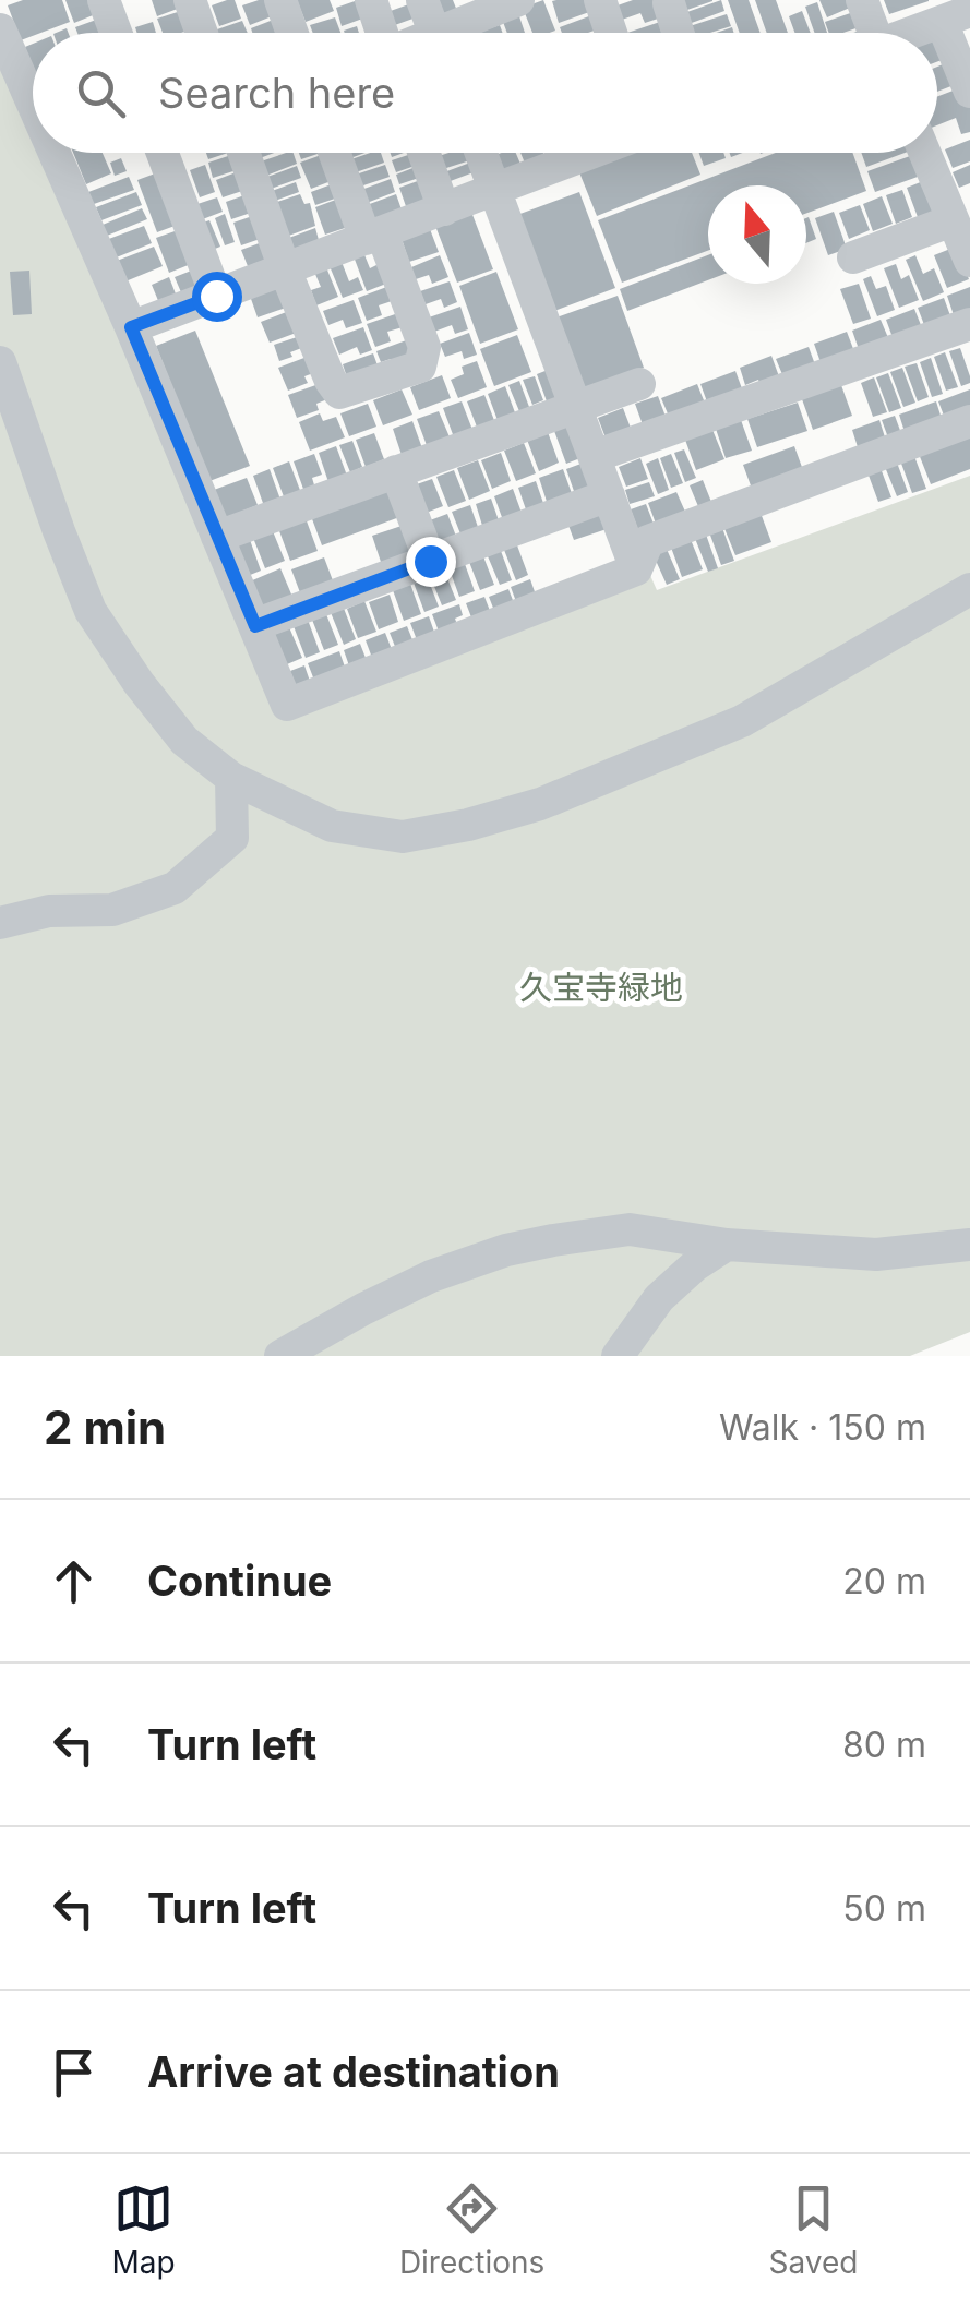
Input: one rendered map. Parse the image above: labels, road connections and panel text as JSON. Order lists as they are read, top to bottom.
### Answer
{
  "parks": ["久宝寺緑地"],
  "north": "top",
  "page": {
    "search": "Search here",
    "heading": ["2 min", "Walk · 150 m"],
    "list": [
      ["Continue", "20 m"],
      ["Turn left", "80 m"],
      ["Turn left", "50 m"],
      "Arrive at destination"
    ],
    "nav": ["Map", "Directions", "Saved"]
  }
}
